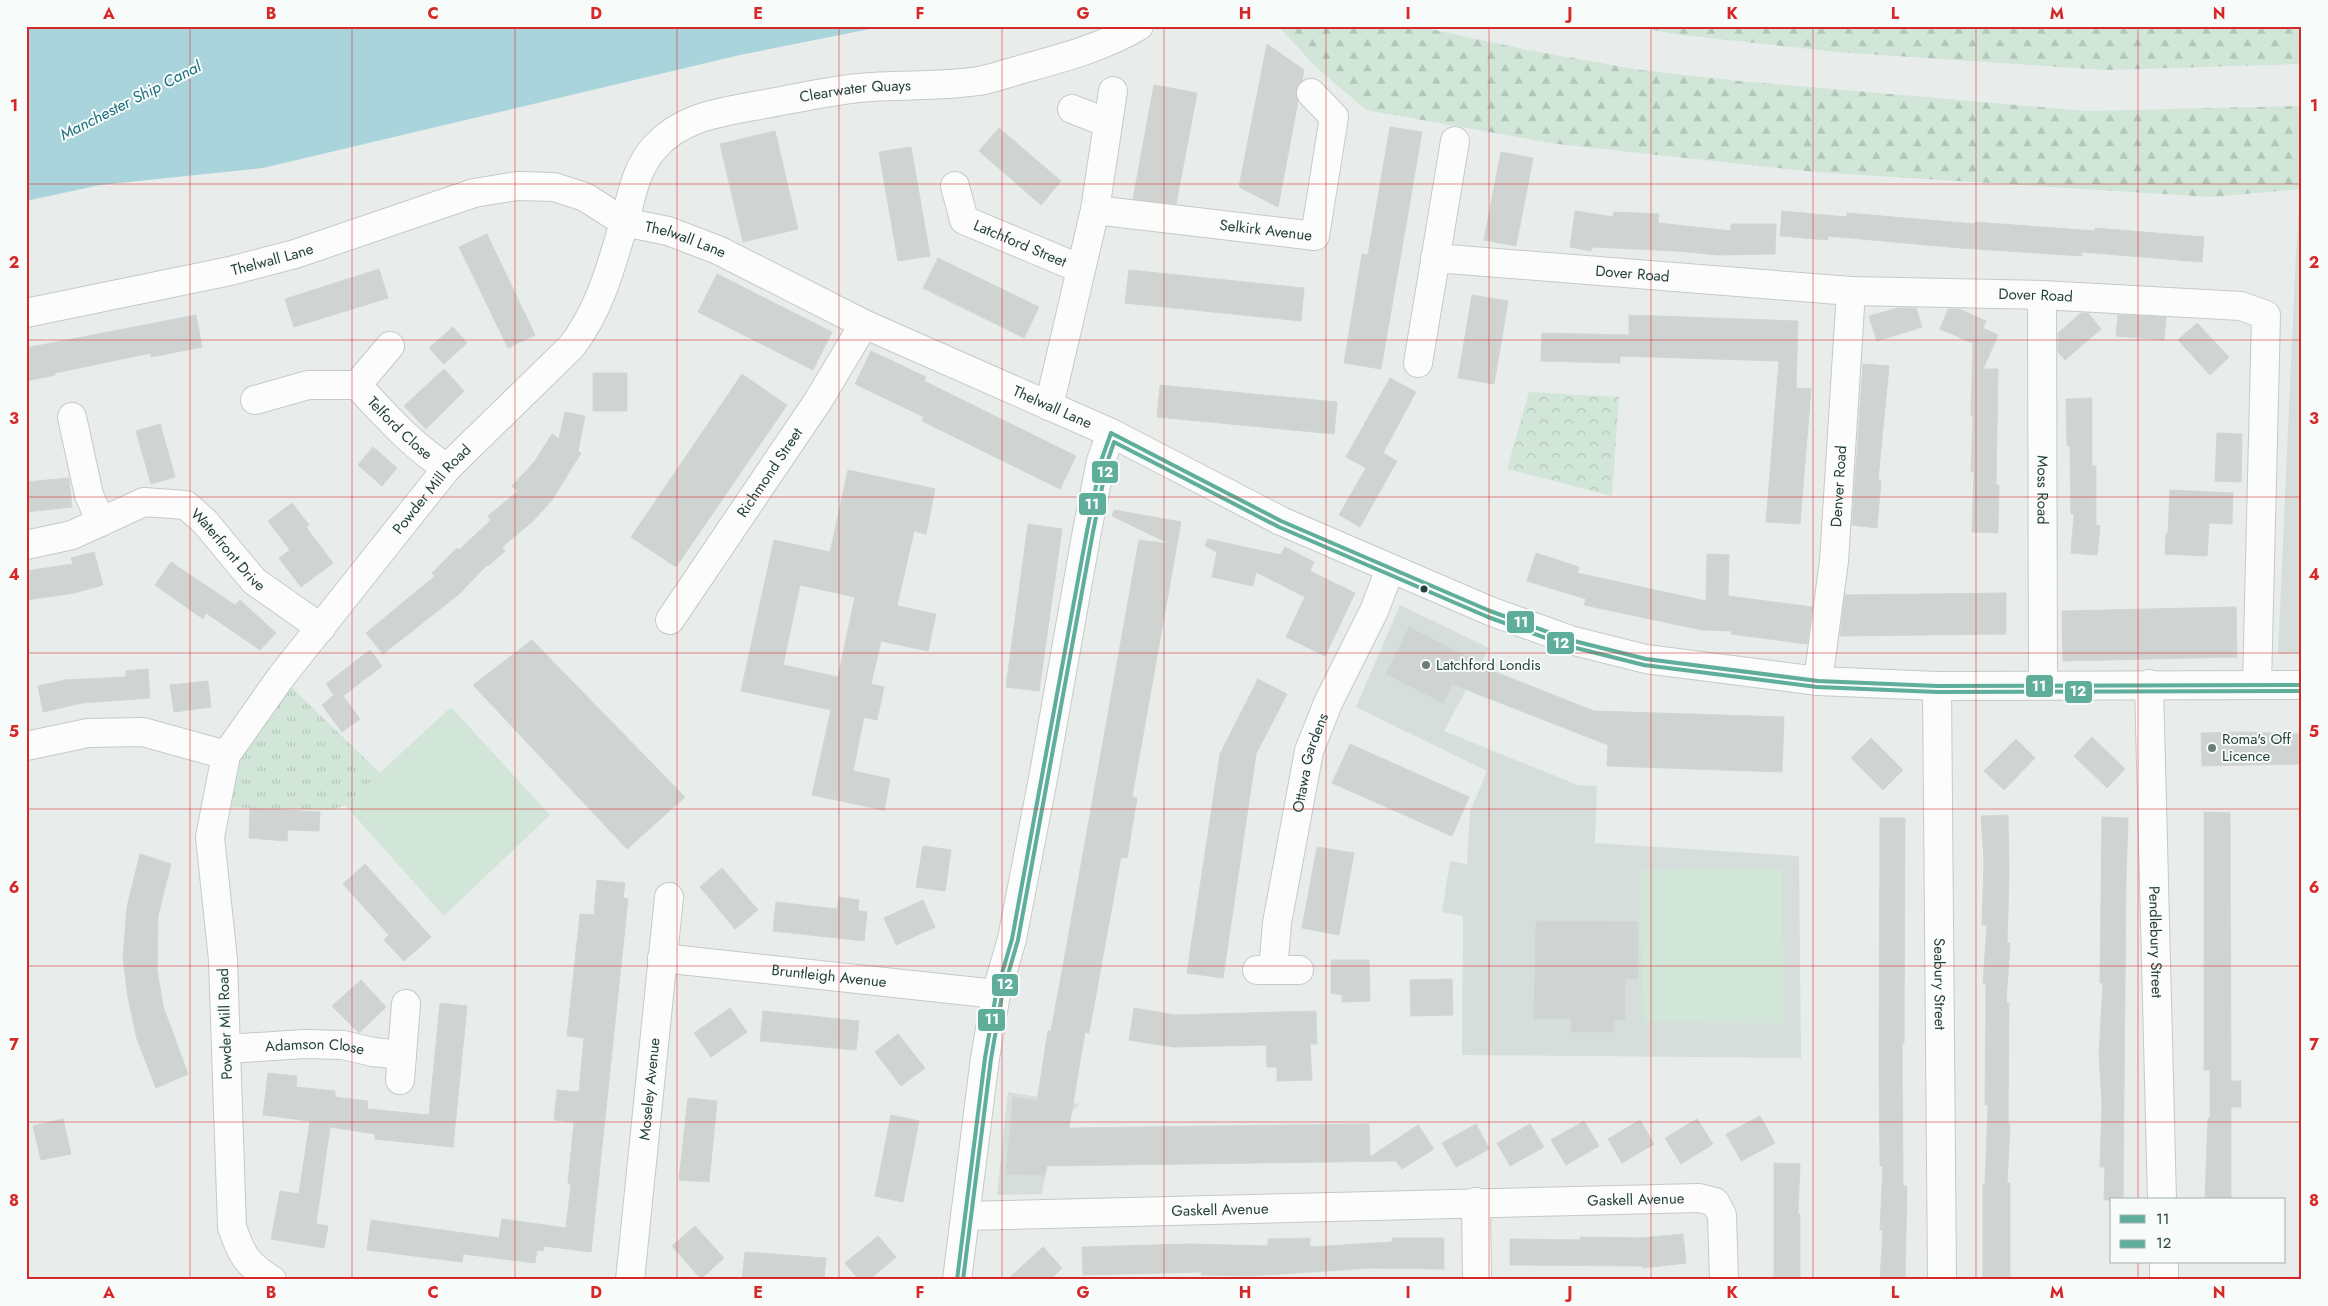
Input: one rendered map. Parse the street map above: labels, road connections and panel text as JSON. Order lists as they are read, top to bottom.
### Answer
{
  "streets": {
    "street": [
      "Clearwater Quays",
      "Selkirk Avenue",
      "Thelwall Lane",
      "Latchford Street",
      "Dover Road",
      "Telford Close",
      "Richmond Street",
      "Denver Road",
      "Powder Mill Road",
      "Moss Road",
      "Waterfront Drive",
      "Ottawa Gardens",
      "Pendlebury Street",
      "Bruntleigh Avenue",
      "Seabury Street",
      "Adamson Close",
      "Moseley Avenue",
      "Gaskell Avenue"
    ]
  },
  "crossings": [
    ["Clearwater Quays", "Thelwall Lane"],
    ["Clearwater Quays", "Powder Mill Road"],
    ["Selkirk Avenue", "Latchford Street"],
    ["Thelwall Lane", "Latchford Street"],
    ["Thelwall Lane", "Dover Road"],
    ["Thelwall Lane", "Richmond Street"],
    ["Thelwall Lane", "Denver Road"],
    ["Thelwall Lane", "Powder Mill Road"],
    ["Thelwall Lane", "Moss Road"],
    ["Thelwall Lane", "Ottawa Gardens"],
    ["Thelwall Lane", "Pendlebury Street"],
    ["Thelwall Lane", "Seabury Street"],
    ["Dover Road", "Denver Road"],
    ["Dover Road", "Moss Road"],
    ["Telford Close", "Powder Mill Road"],
    ["Powder Mill Road", "Waterfront Drive"],
    ["Powder Mill Road", "Adamson Close"],
    ["Bruntleigh Avenue", "Moseley Avenue"]
  ],
  "water": ["Manchester Ship Canal"],
  "places": ["Latchford Londis", "Roma's Off Licence"],
  "lines": ["transit line 11", "transit line 12"],
  "legend": ["11", "12"],
  "grid": {
    "columns": [
      "A",
      "B",
      "C",
      "D",
      "E",
      "F",
      "G",
      "H",
      "I",
      "J",
      "K",
      "L",
      "M",
      "N"
    ],
    "rows": [
      "1",
      "2",
      "3",
      "4",
      "5",
      "6",
      "7",
      "8"
    ]
  }
}
